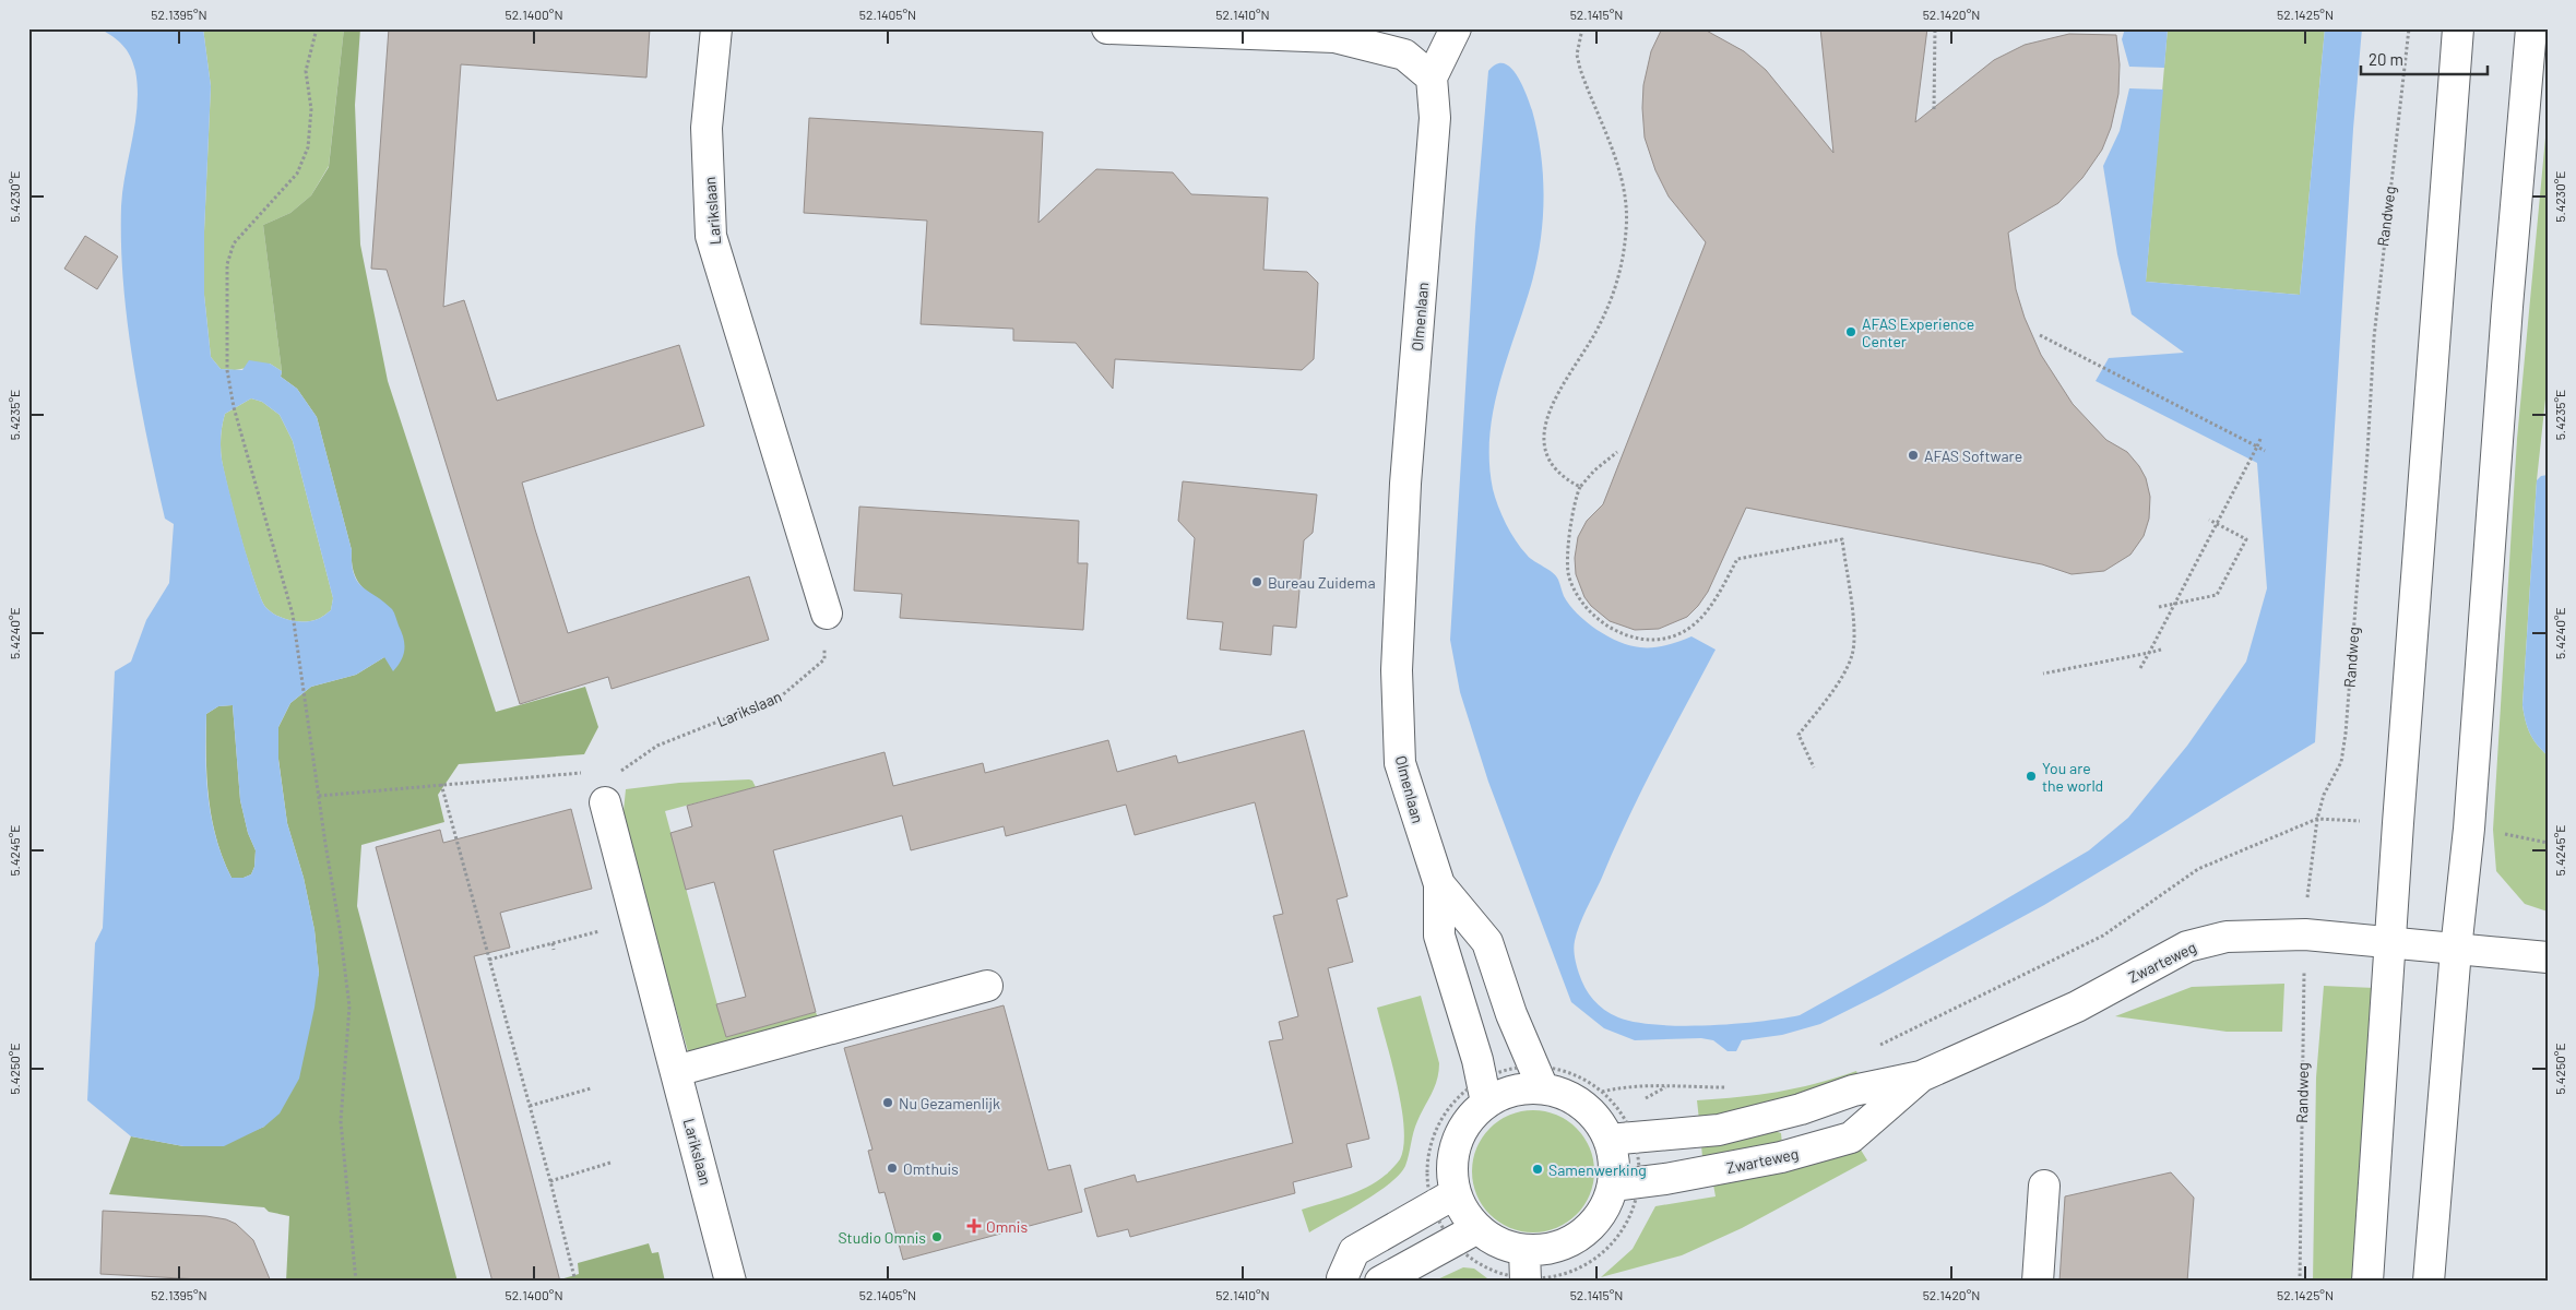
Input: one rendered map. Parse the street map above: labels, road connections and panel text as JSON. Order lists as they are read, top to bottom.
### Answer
{
  "streets": {
    "street": ["Larikslaan", "Olmenlaan", "Zwarteweg"],
    "path": ["Randweg"]
  },
  "crossings": [
    ["Randweg", "Zwarteweg"],
    ["Olmenlaan", "Zwarteweg"]
  ],
  "places": {
    "other": [
      "AFAS Experience Center",
      "AFAS Software",
      "Bureau Zuidema",
      "You are the world",
      "Nu Gezamenlijk",
      "Omthuis",
      "Samenwerking",
      "Studio Omnis"
    ],
    "health": ["Omnis"]
  },
  "scale_bar": "20 m",
  "coordinates": [
    "52.1395°N",
    "52.1400°N",
    "52.1405°N",
    "52.1410°N",
    "52.1415°N",
    "52.1420°N",
    "52.1425°N",
    "5.4230°E",
    "5.4235°E",
    "5.4240°E",
    "5.4245°E",
    "5.4250°E"
  ]
}
